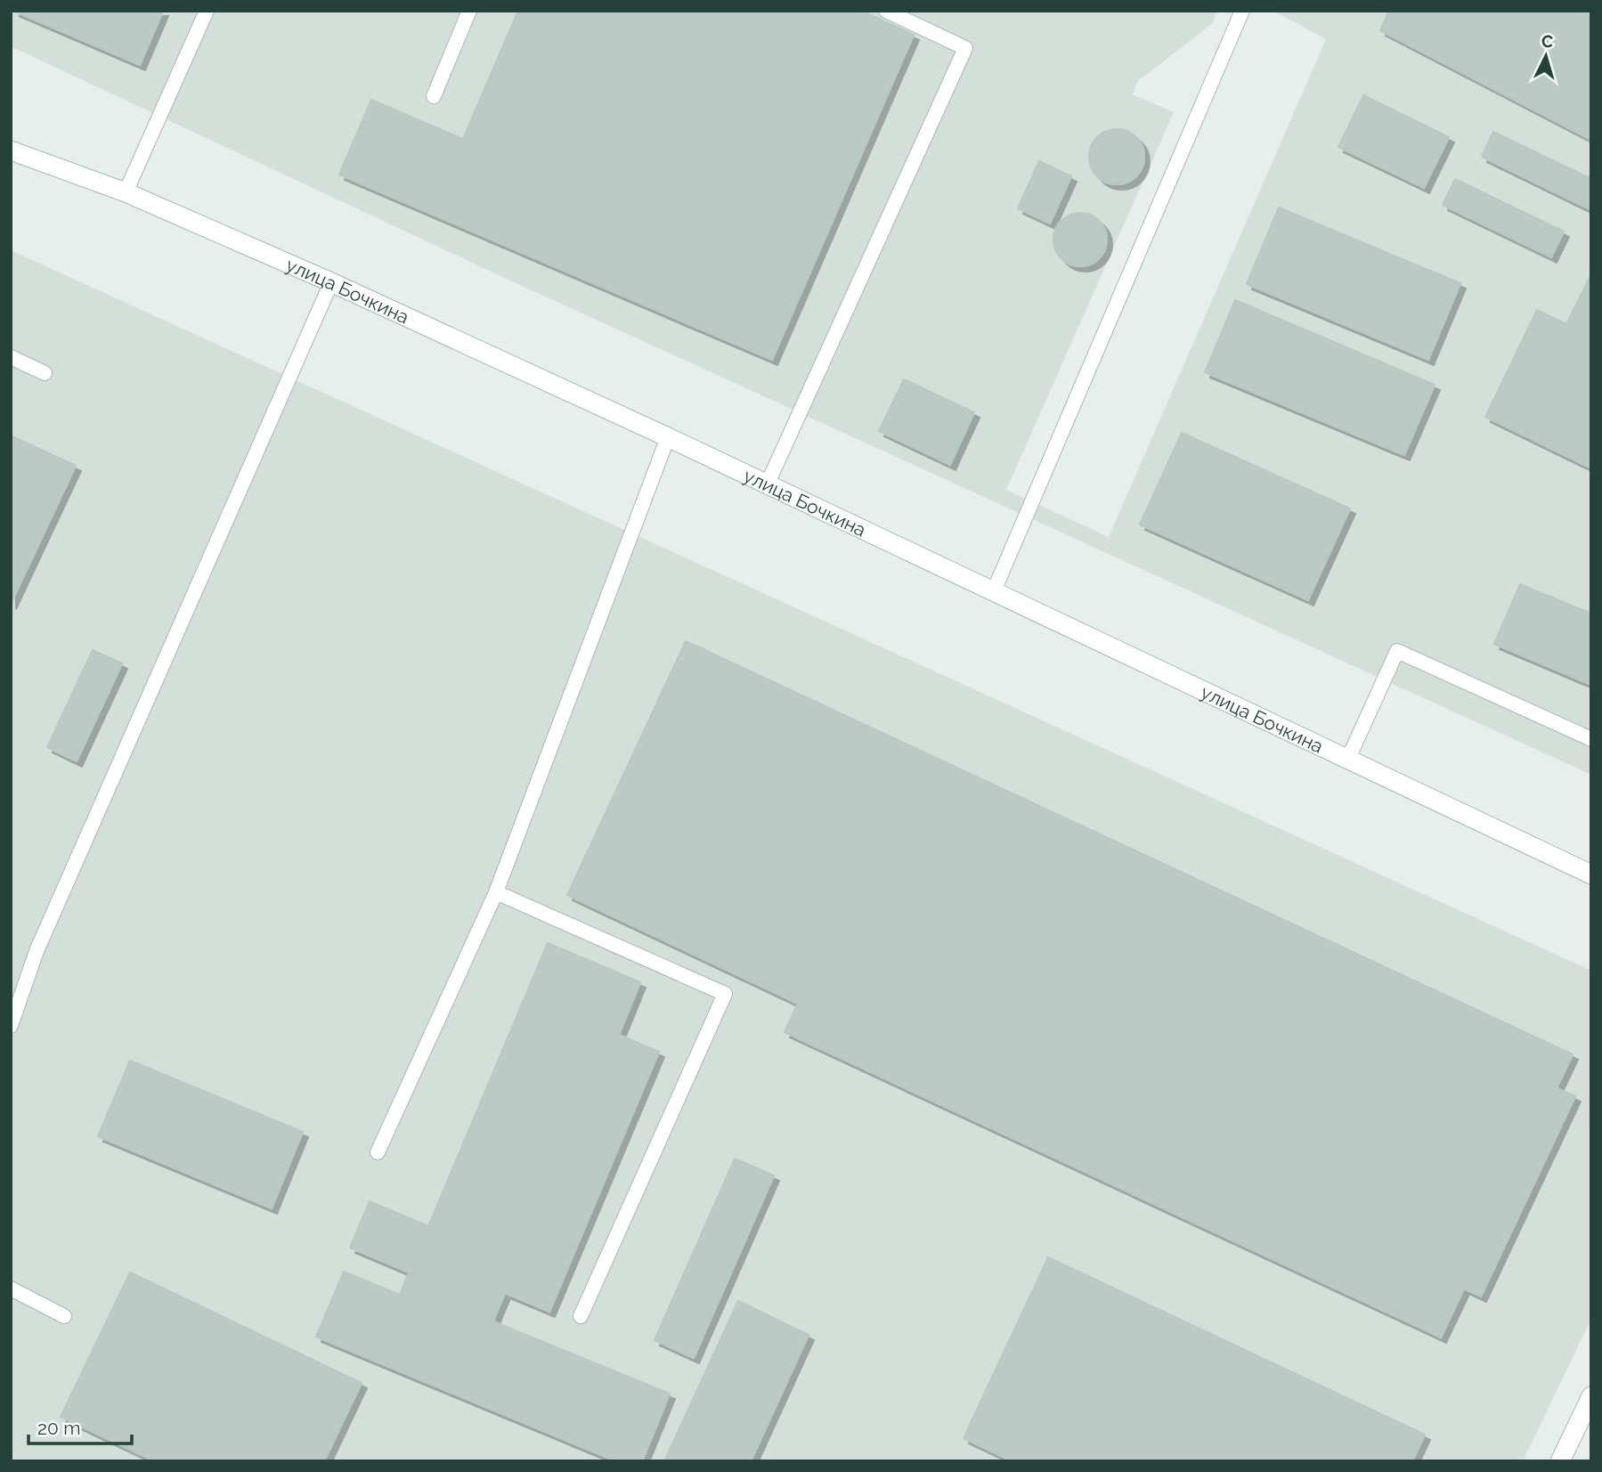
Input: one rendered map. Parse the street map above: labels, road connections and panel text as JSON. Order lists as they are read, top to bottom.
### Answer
{
  "streets": {
    "street": ["улица Бочкина"]
  },
  "scale_bar": "20 m",
  "north": "top"
}
